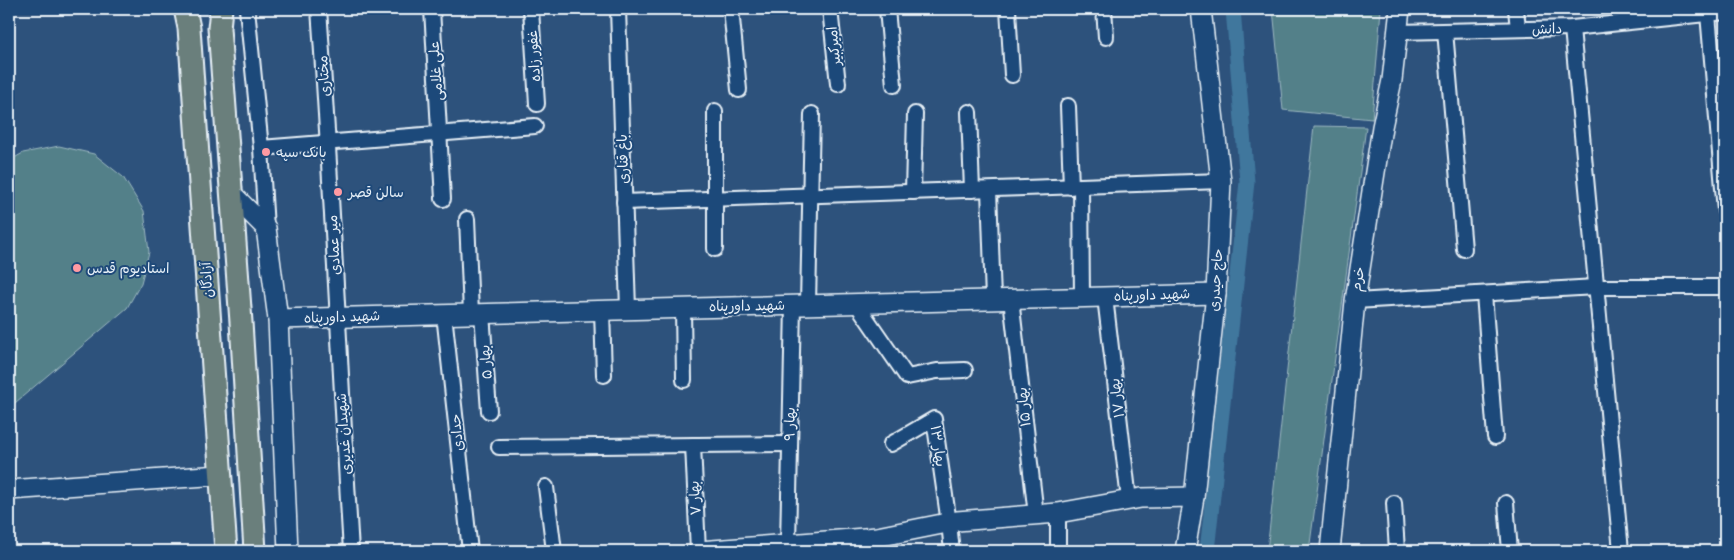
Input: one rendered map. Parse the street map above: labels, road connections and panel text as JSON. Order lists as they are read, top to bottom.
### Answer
{
  "streets": {
    "main road": ["آزادگان"],
    "street": [
      "دانش",
      "امیرکبیر",
      "غفور زاده",
      "علی غلامی",
      "مختاری",
      "باغ قناری",
      "میر عمادی",
      "خرم",
      "حاج حیدری",
      "شهید داورپناه",
      "بهار ۵",
      "بهار ۱۷",
      "بهار ۱۵",
      "بهار ۹",
      "حدادی",
      "شهیدان غدیری",
      "بهار ۱۳",
      "بهار ۷"
    ]
  },
  "crossings": [
    ["دانش", "خرم"],
    ["مختاری", "میر عمادی"],
    ["باغ قناری", "شهید داورپناه"],
    ["میر عمادی", "شهید داورپناه"],
    ["میر عمادی", "شهیدان غدیری"],
    ["حاج حیدری", "شهید داورپناه"],
    ["شهید داورپناه", "بهار ۵"],
    ["شهید داورپناه", "بهار ۱۷"],
    ["شهید داورپناه", "بهار ۱۵"],
    ["شهید داورپناه", "بهار ۹"],
    ["شهید داورپناه", "حدادی"],
    ["شهید داورپناه", "شهیدان غدیری"]
  ],
  "places": ["بانک سپه", "سالن قصر", "استادیوم قدس"]
}
